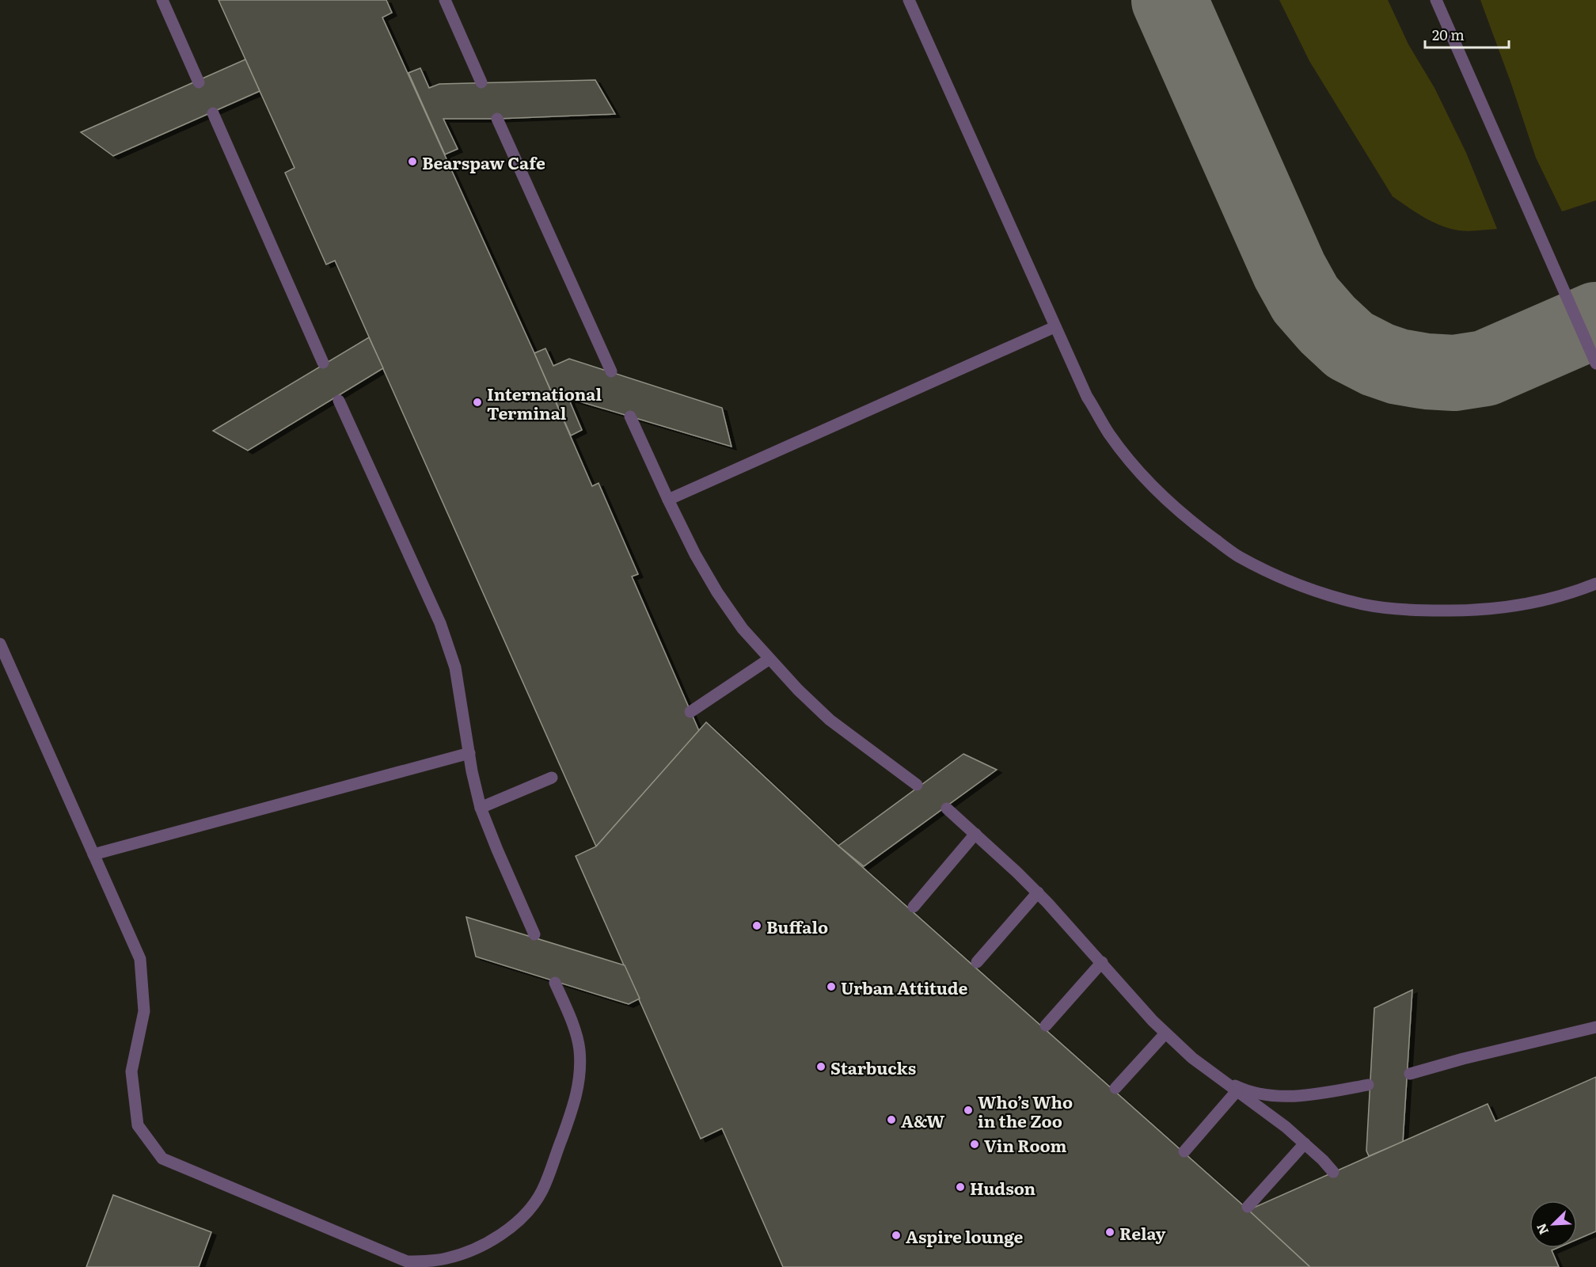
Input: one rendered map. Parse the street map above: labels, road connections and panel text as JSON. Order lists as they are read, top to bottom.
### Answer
{
  "places": [
    "Bearspaw Cafe",
    "International Terminal",
    "Buffalo",
    "Urban Attitude",
    "Starbucks",
    "Who’s Who in the Zoo",
    "A&W",
    "Vin Room",
    "Hudson",
    "Relay",
    "Aspire lounge"
  ],
  "scale_bar": "20 m",
  "north": "bottom left"
}
